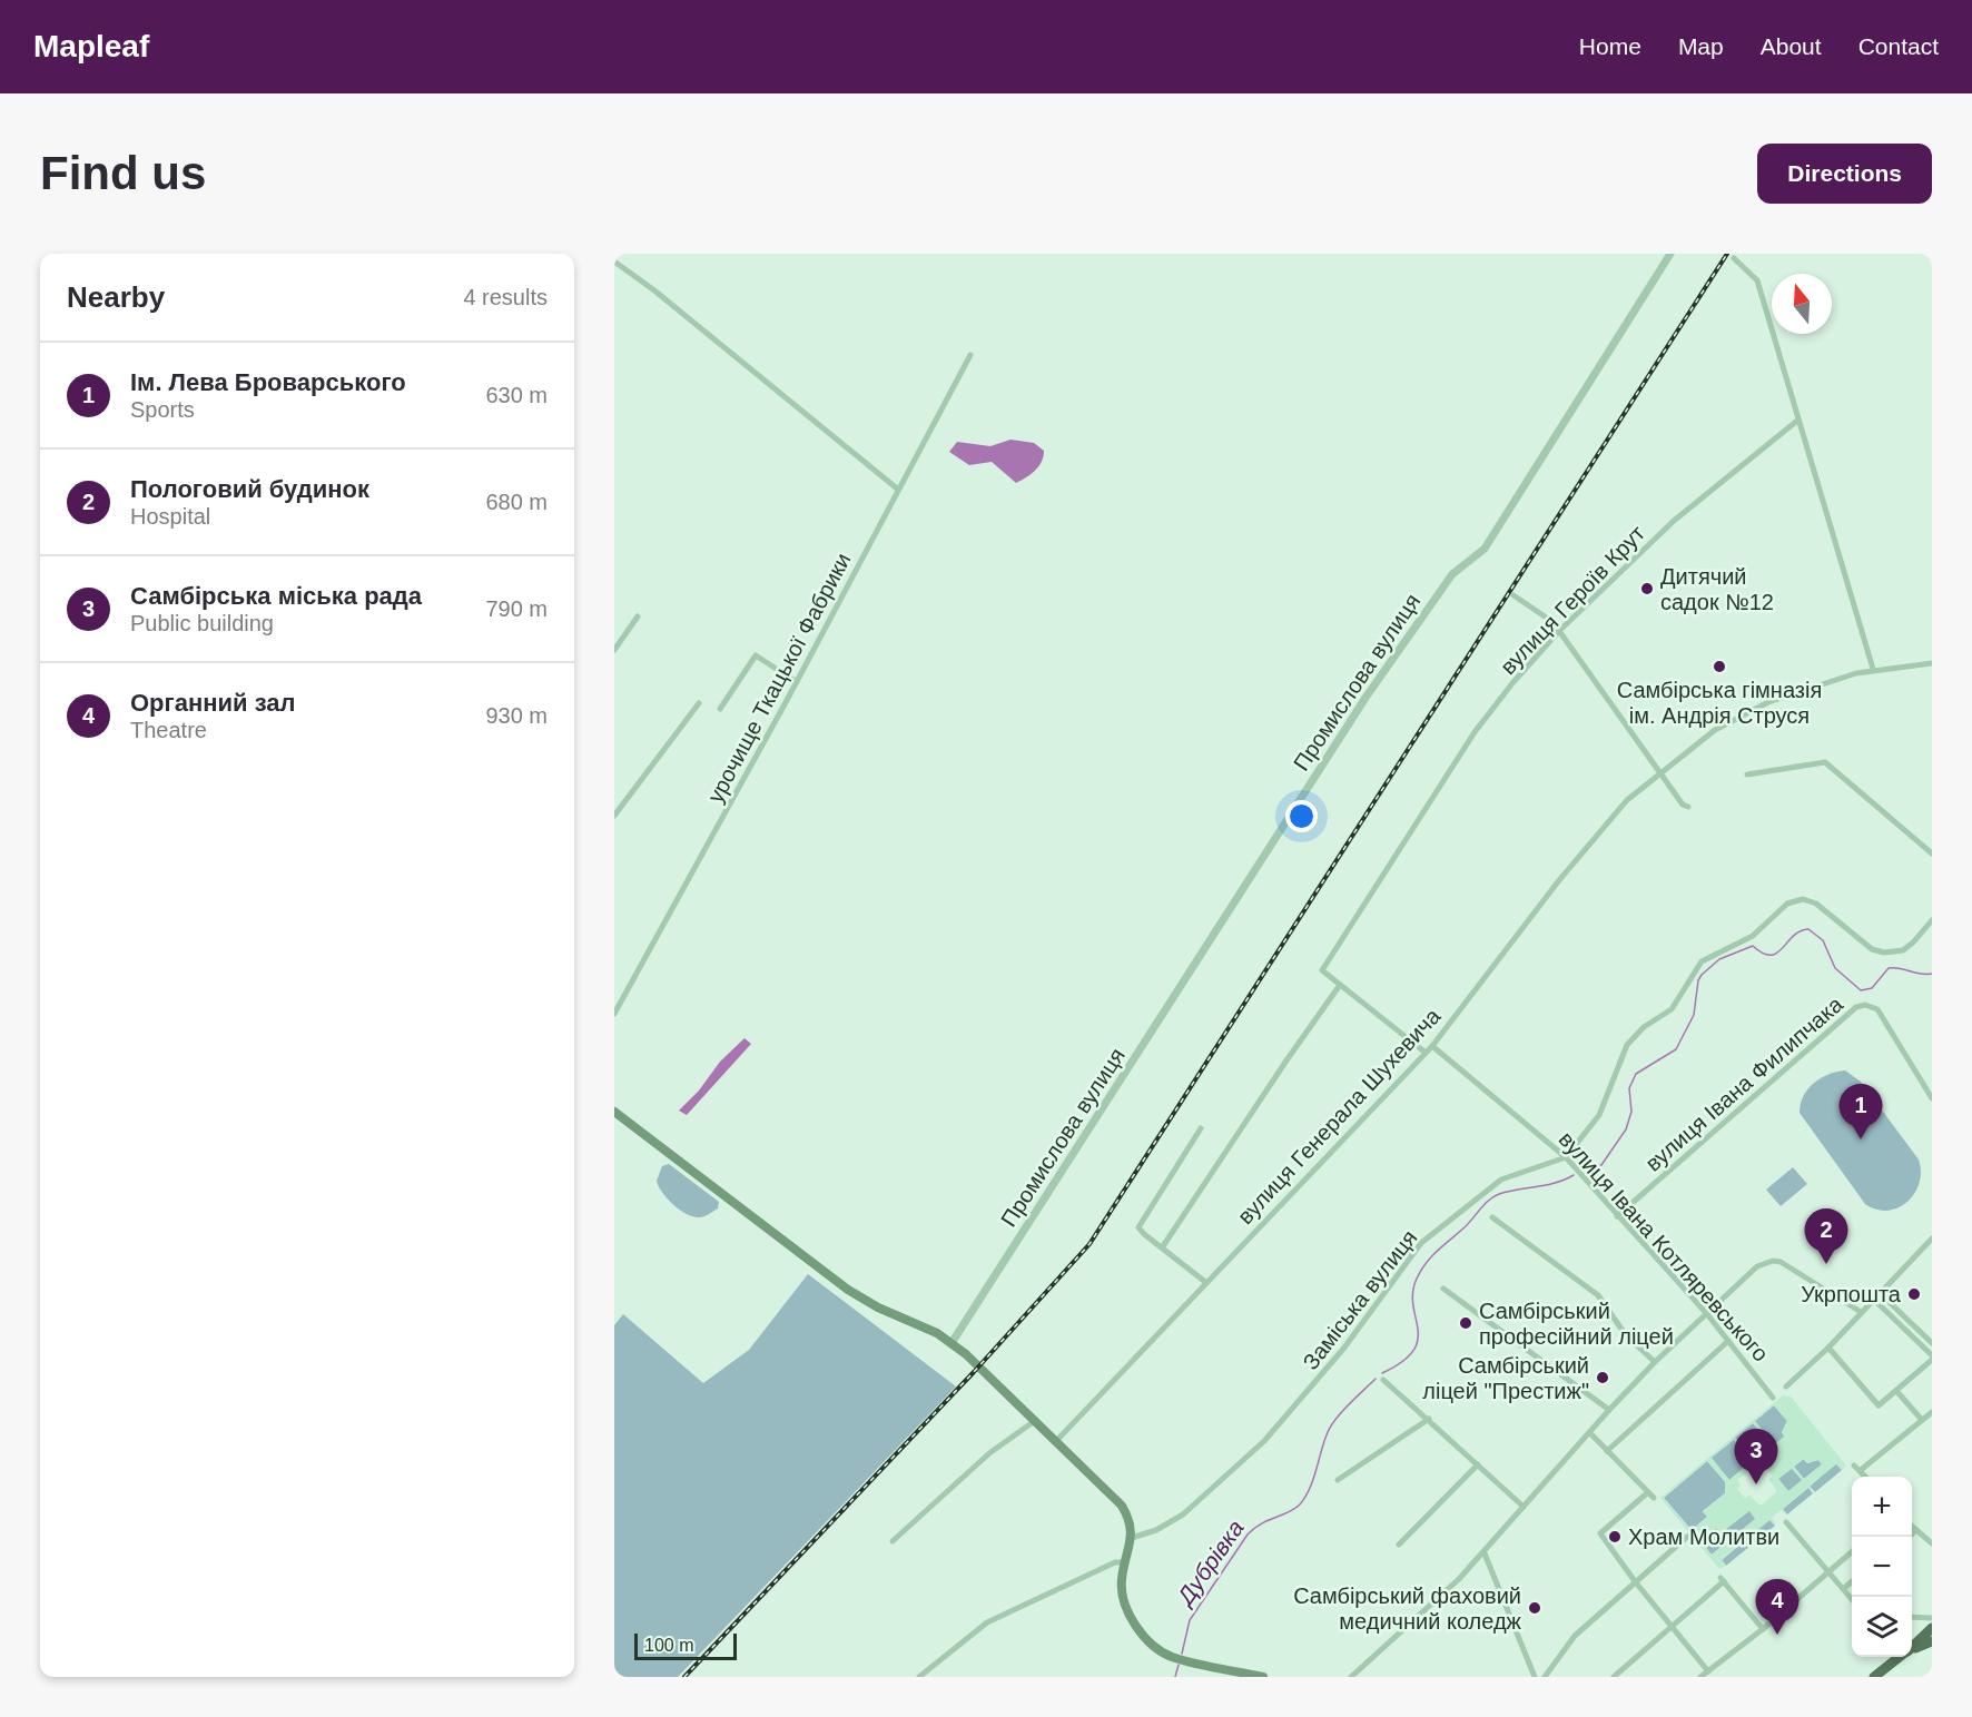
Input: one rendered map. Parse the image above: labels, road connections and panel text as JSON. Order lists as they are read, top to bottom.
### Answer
{
  "streets": {
    "street": [
      "вулиця Героїв Крут",
      "урочище Ткацької Фабрики",
      "Промислова вулиця",
      "вулиця Івана Филипчака",
      "вулиця Генерала Шухевича",
      "вулиця Івана Котляревського",
      "Заміська вулиця"
    ]
  },
  "crossings": [
    ["вулиця Івана Филипчака", "вулиця Івана Котляревського"],
    ["вулиця Генерала Шухевича", "вулиця Івана Котляревського"],
    ["вулиця Івана Котляревського", "Заміська вулиця"]
  ],
  "water": ["Дубрівка"],
  "places": [
    "Дитячий садок №12",
    "Самбірська гімназія ім. Андрія Струся",
    "Укрпошта",
    "Самбірський професійний ліцей",
    "Самбірський ліцей \"Престиж\"",
    "Храм Молитви",
    "Самбірський фаховий медичний коледж"
  ],
  "scale_bar": "100 m",
  "north": "top",
  "page": {
    "header": "Mapleaf",
    "nav": [
      "Home",
      "Map",
      "About",
      "Contact"
    ],
    "buttons": "Directions",
    "title": "Find us",
    "heading": ["Nearby", "4 results"],
    "list": [
      {
        "mark": "1",
        "name": "Ім. Лева Броварського",
        "note": "Sports",
        "value": "630 m"
      },
      {
        "mark": "2",
        "name": "Пологовий будинок",
        "note": "Hospital",
        "value": "680 m"
      },
      {
        "mark": "3",
        "name": "Самбірська міська рада",
        "note": "Public building",
        "value": "790 m"
      },
      {
        "mark": "4",
        "name": "Органний зал",
        "note": "Theatre",
        "value": "930 m"
      }
    ],
    "pins": [
      "1",
      "2",
      "3",
      "4"
    ],
    "map_buttons": ["+", "−"],
    "scale": "100 m"
  }
}
